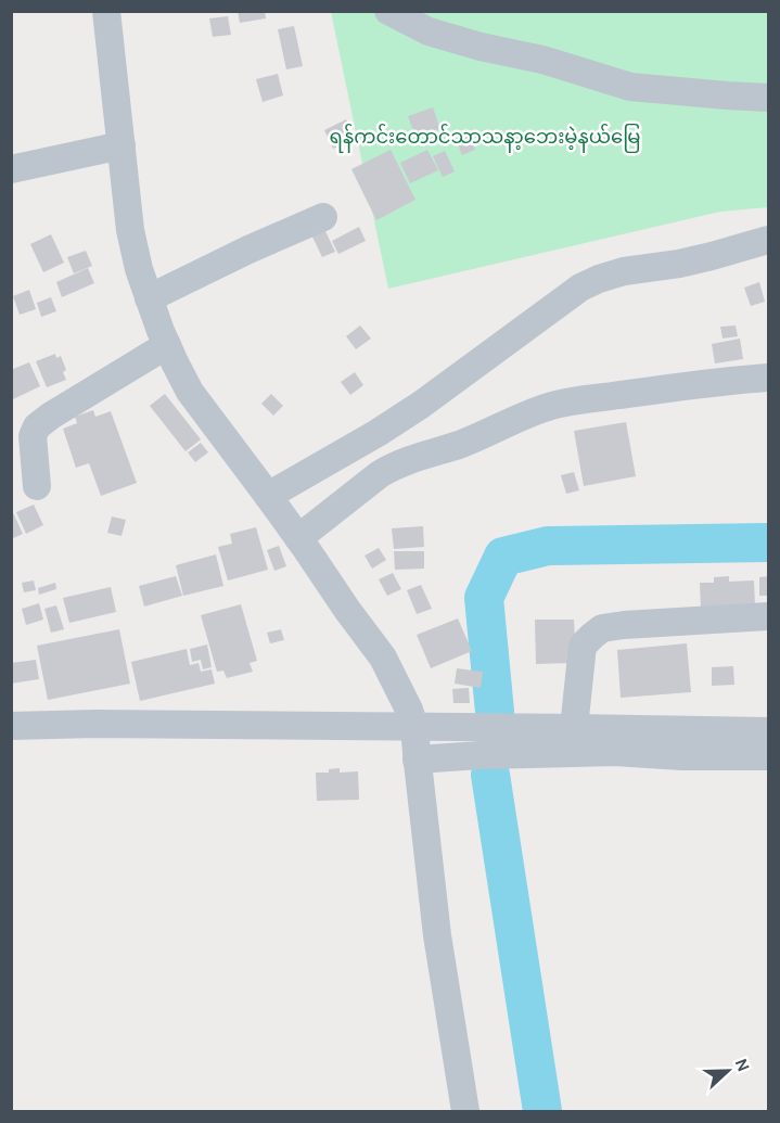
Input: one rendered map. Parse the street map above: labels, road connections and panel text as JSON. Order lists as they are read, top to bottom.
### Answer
{
  "parks": ["ရန်ကင်းတောင်သာသနာ့ဘေးမဲ့နယ်မြေ"],
  "north": "right"
}
